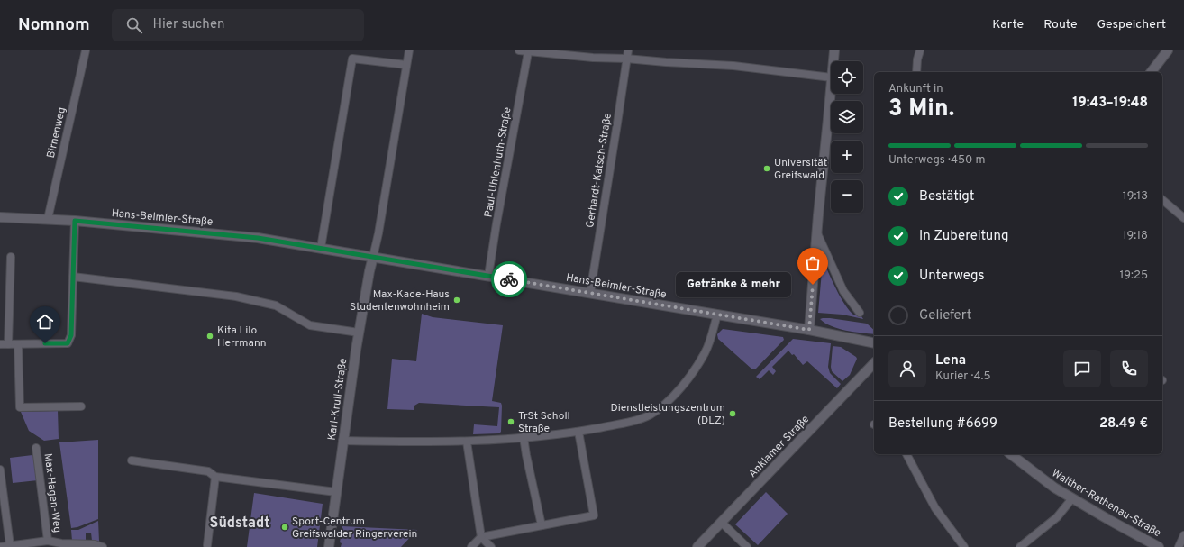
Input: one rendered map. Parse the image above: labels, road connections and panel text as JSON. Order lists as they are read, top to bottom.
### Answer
{
  "streets": {
    "main road": [
      "Hans-Beimler-Straße",
      "Karl-Krull-Straße",
      "Anklamer Straße",
      "Walther-Rathenau-Straße"
    ],
    "street": [
      "Birnenweg",
      "Paul-Uhlenhuth-Straße",
      "Gerhardt-Katsch-Straße",
      "Max-Hagen-Weg"
    ]
  },
  "crossings": [
    ["Birnenweg", "Hans-Beimler-Straße"],
    ["Paul-Uhlenhuth-Straße", "Hans-Beimler-Straße"],
    ["Gerhardt-Katsch-Straße", "Hans-Beimler-Straße"],
    ["Hans-Beimler-Straße", "Karl-Krull-Straße"]
  ],
  "districts": ["Südstadt"],
  "places": [
    "Universität Greifswald",
    "Getränke & mehr",
    "Max-Kade-Haus Studentenwohnheim",
    "Kita Lilo Herrmann",
    "Dienstleistungszentrum (DLZ)",
    "TrSt Scholl Straße",
    "Sport-Centrum Greifswalder Ringerverein"
  ],
  "page": {
    "header": "Nomnom",
    "search": "Hier suchen",
    "nav": ["Karte", "Route", "Gespeichert"],
    "map_buttons": ["+", "−"],
    "heading": ["3 Min.", "Ankunft in", "19:43–19:48"],
    "panel": [
      "Lena",
      "Kurier · 4.5",
      "Bestellung #6699",
      "28.49 €"
    ],
    "bar": "Unterwegs · 450 m",
    "list": [
      ["Bestätigt", "19:13"],
      ["In Zubereitung", "19:18"],
      ["Unterwegs", "19:25"],
      "Geliefert"
    ],
    "bubble": "Getränke & mehr"
  }
}
